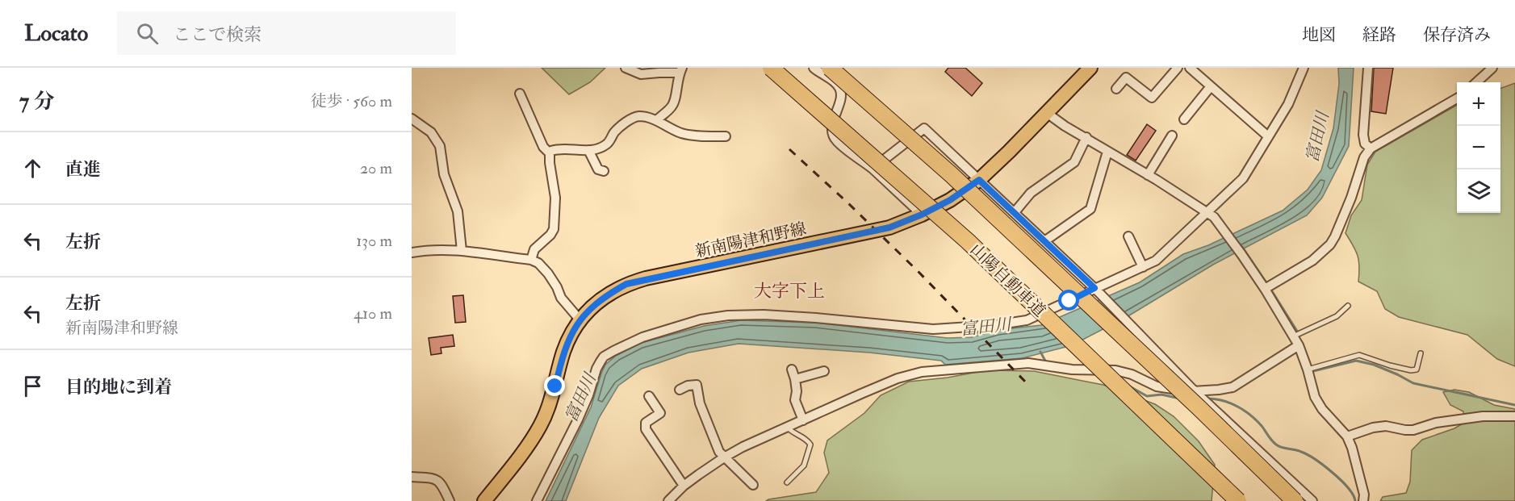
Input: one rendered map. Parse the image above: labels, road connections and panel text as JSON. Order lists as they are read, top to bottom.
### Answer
{
  "streets": {
    "highway": ["山陽自動車道"],
    "main road": ["新南陽津和野線"]
  },
  "districts": ["大字下上"],
  "water": ["富田川"],
  "page": {
    "header": "Locato",
    "search": "ここで検索",
    "nav": ["地図", "経路", "保存済み"],
    "heading": ["7 分", "徒歩 · 560 m"],
    "map_buttons": ["+", "−"],
    "list": [
      ["直進", "20 m"],
      ["左折", "130 m"],
      ["左折", "新南陽津和野線", "410 m"],
      "目的地に到着"
    ]
  }
}
